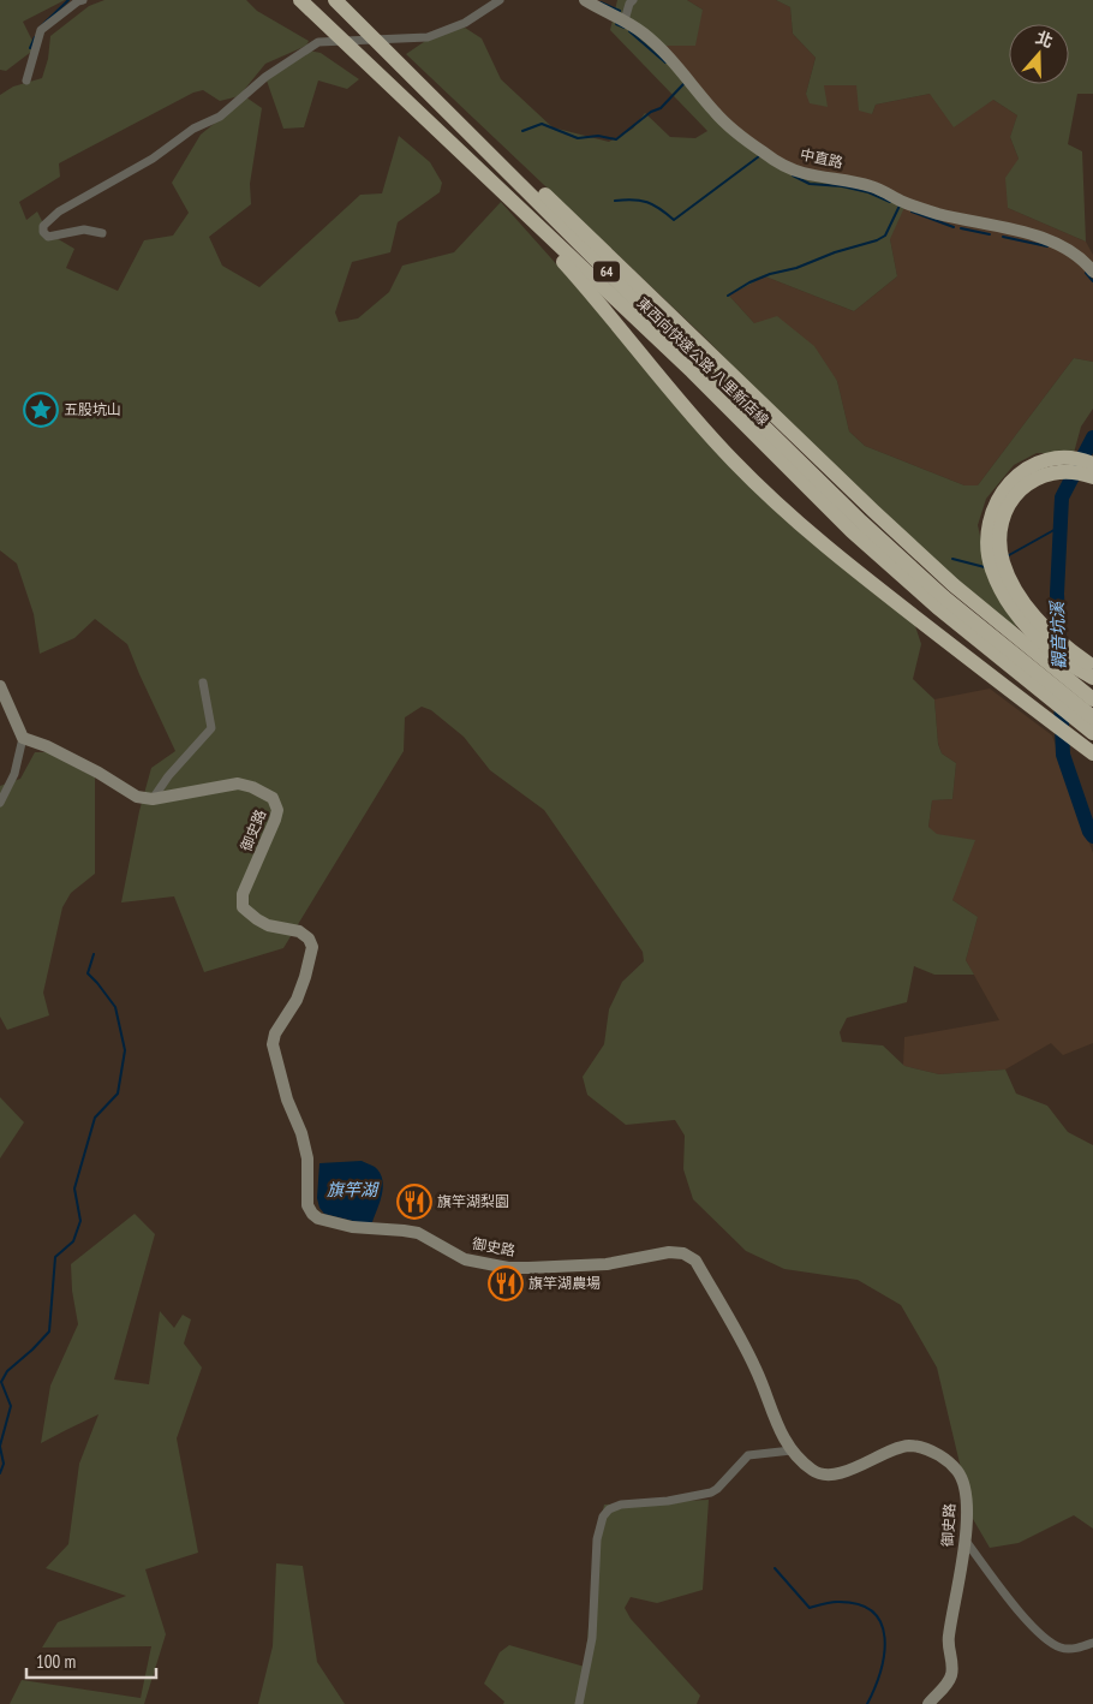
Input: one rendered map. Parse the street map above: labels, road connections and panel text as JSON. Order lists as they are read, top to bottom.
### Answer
{
  "streets": {
    "highway": ["64", "東西向快速公路 八里新店線"],
    "street": ["中直路", "御史路"]
  },
  "water": ["觀音坑溪", "旗竿湖"],
  "places": {
    "place": ["五股坑山"],
    "restaurant": ["旗竿湖梨園", "旗竿湖農場"]
  },
  "scale_bar": "100 m",
  "north": "top"
}
